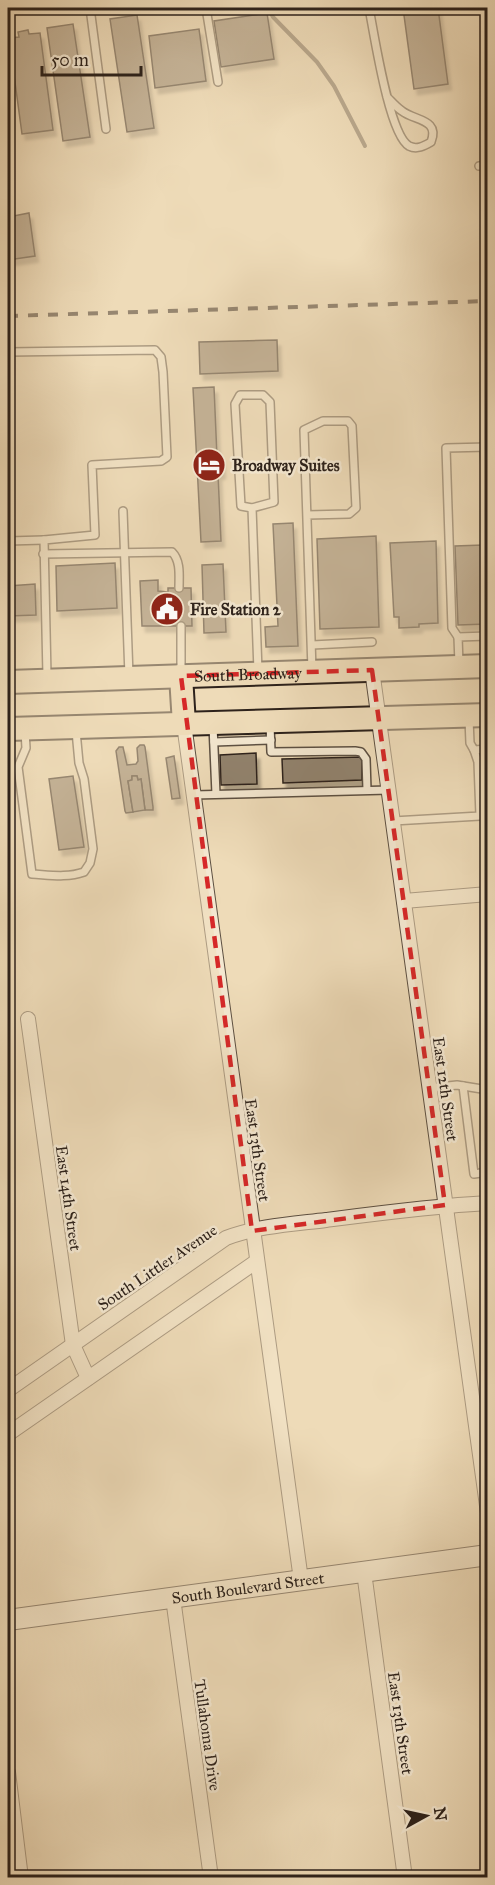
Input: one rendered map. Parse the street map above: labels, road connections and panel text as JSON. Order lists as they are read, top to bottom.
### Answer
{
  "streets": {
    "main road": ["South Broadway", "South Boulevard Street"],
    "street": [
      "East 12th Street",
      "East 13th Street",
      "East 14th Street",
      "South Littler Avenue",
      "Tullahoma Drive"
    ]
  },
  "crossings": [
    ["South Broadway", "East 12th Street"],
    ["East 12th Street", "South Littler Avenue"],
    ["East 13th Street", "South Littler Avenue"],
    ["East 13th Street", "South Boulevard Street"],
    ["East 14th Street", "South Littler Avenue"],
    ["South Boulevard Street", "Tullahoma Drive"]
  ],
  "places": {
    "hotel": ["Broadway Suites"],
    "public building": ["Fire Station 2"]
  },
  "scale_bar": "50 m",
  "north": "right"
}
